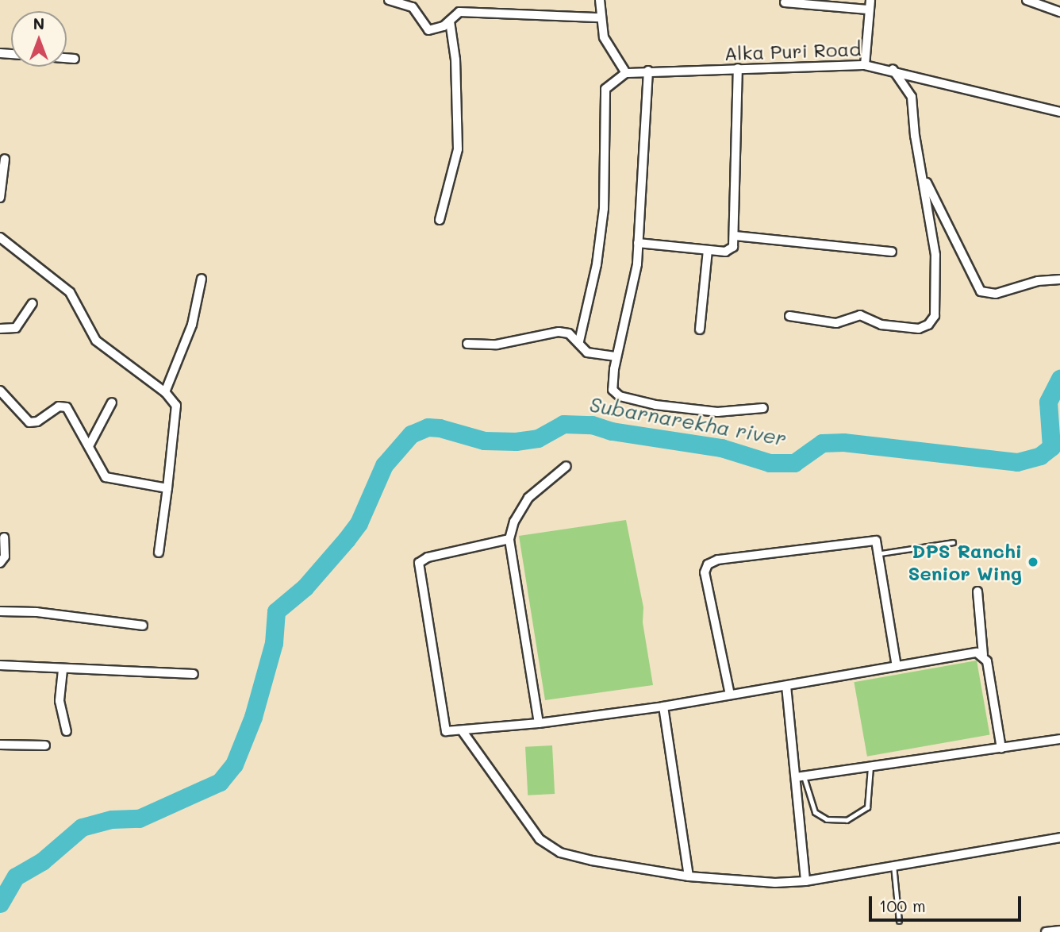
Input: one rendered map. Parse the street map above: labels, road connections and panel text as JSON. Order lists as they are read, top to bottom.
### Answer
{
  "streets": {
    "street": ["Alka Puri Road"]
  },
  "water": ["Subarnarekha river"],
  "places": ["DPS Ranchi Senior Wing"],
  "scale_bar": "100 m",
  "north": "top"
}
